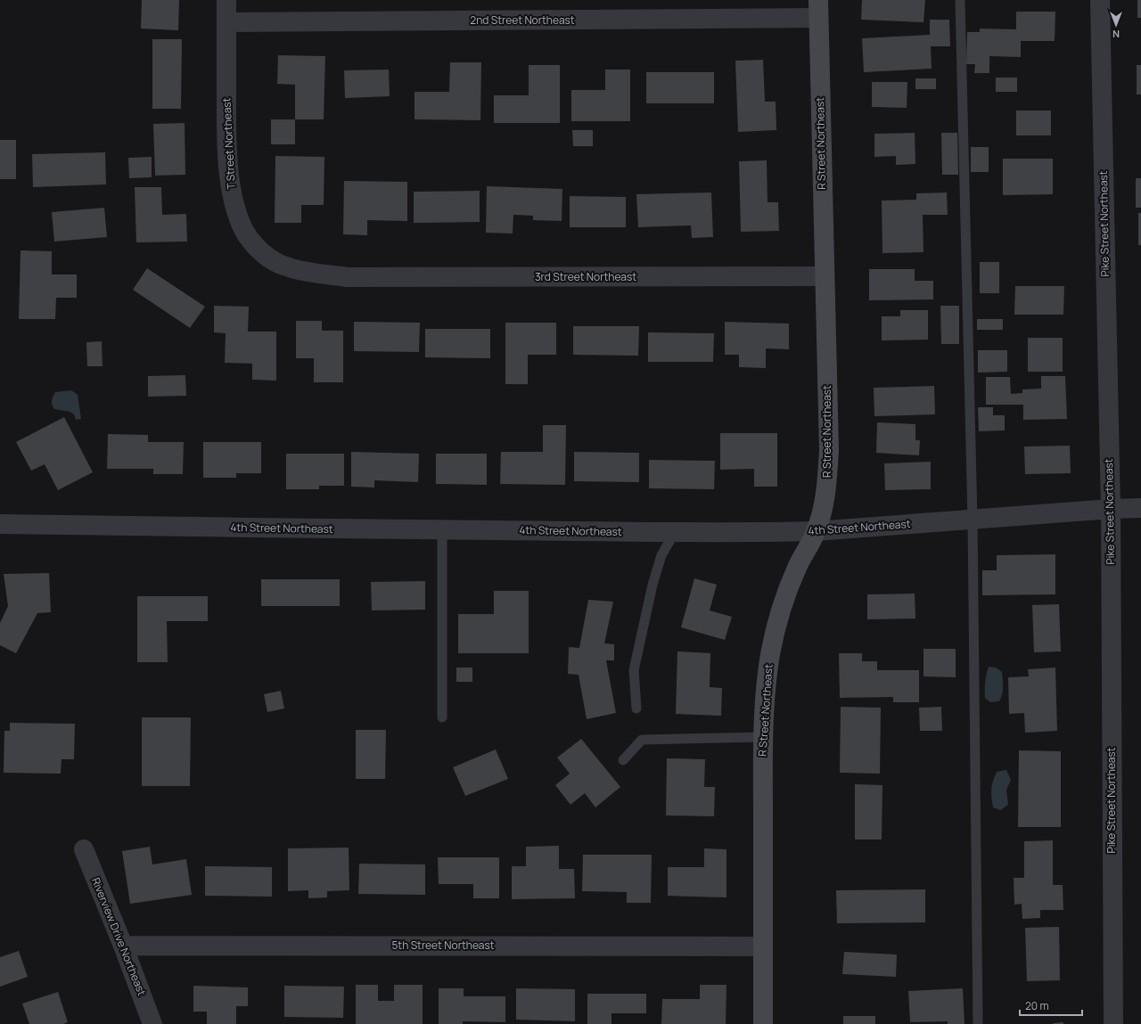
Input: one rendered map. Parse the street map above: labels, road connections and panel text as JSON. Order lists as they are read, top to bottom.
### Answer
{
  "streets": {
    "street": [
      "2nd Street Northeast",
      "T Street Northeast",
      "R Street Northeast",
      "Pike Street Northeast",
      "3rd Street Northeast",
      "4th Street Northeast",
      "Riverview Drive Northeast",
      "5th Street Northeast"
    ]
  },
  "crossings": [
    ["2nd Street Northeast", "T Street Northeast"],
    ["2nd Street Northeast", "R Street Northeast"],
    ["T Street Northeast", "3rd Street Northeast"],
    ["R Street Northeast", "3rd Street Northeast"],
    ["R Street Northeast", "4th Street Northeast"],
    ["R Street Northeast", "5th Street Northeast"],
    ["Pike Street Northeast", "4th Street Northeast"],
    ["Riverview Drive Northeast", "5th Street Northeast"]
  ],
  "scale_bar": "20 m",
  "north": "bottom"
}
